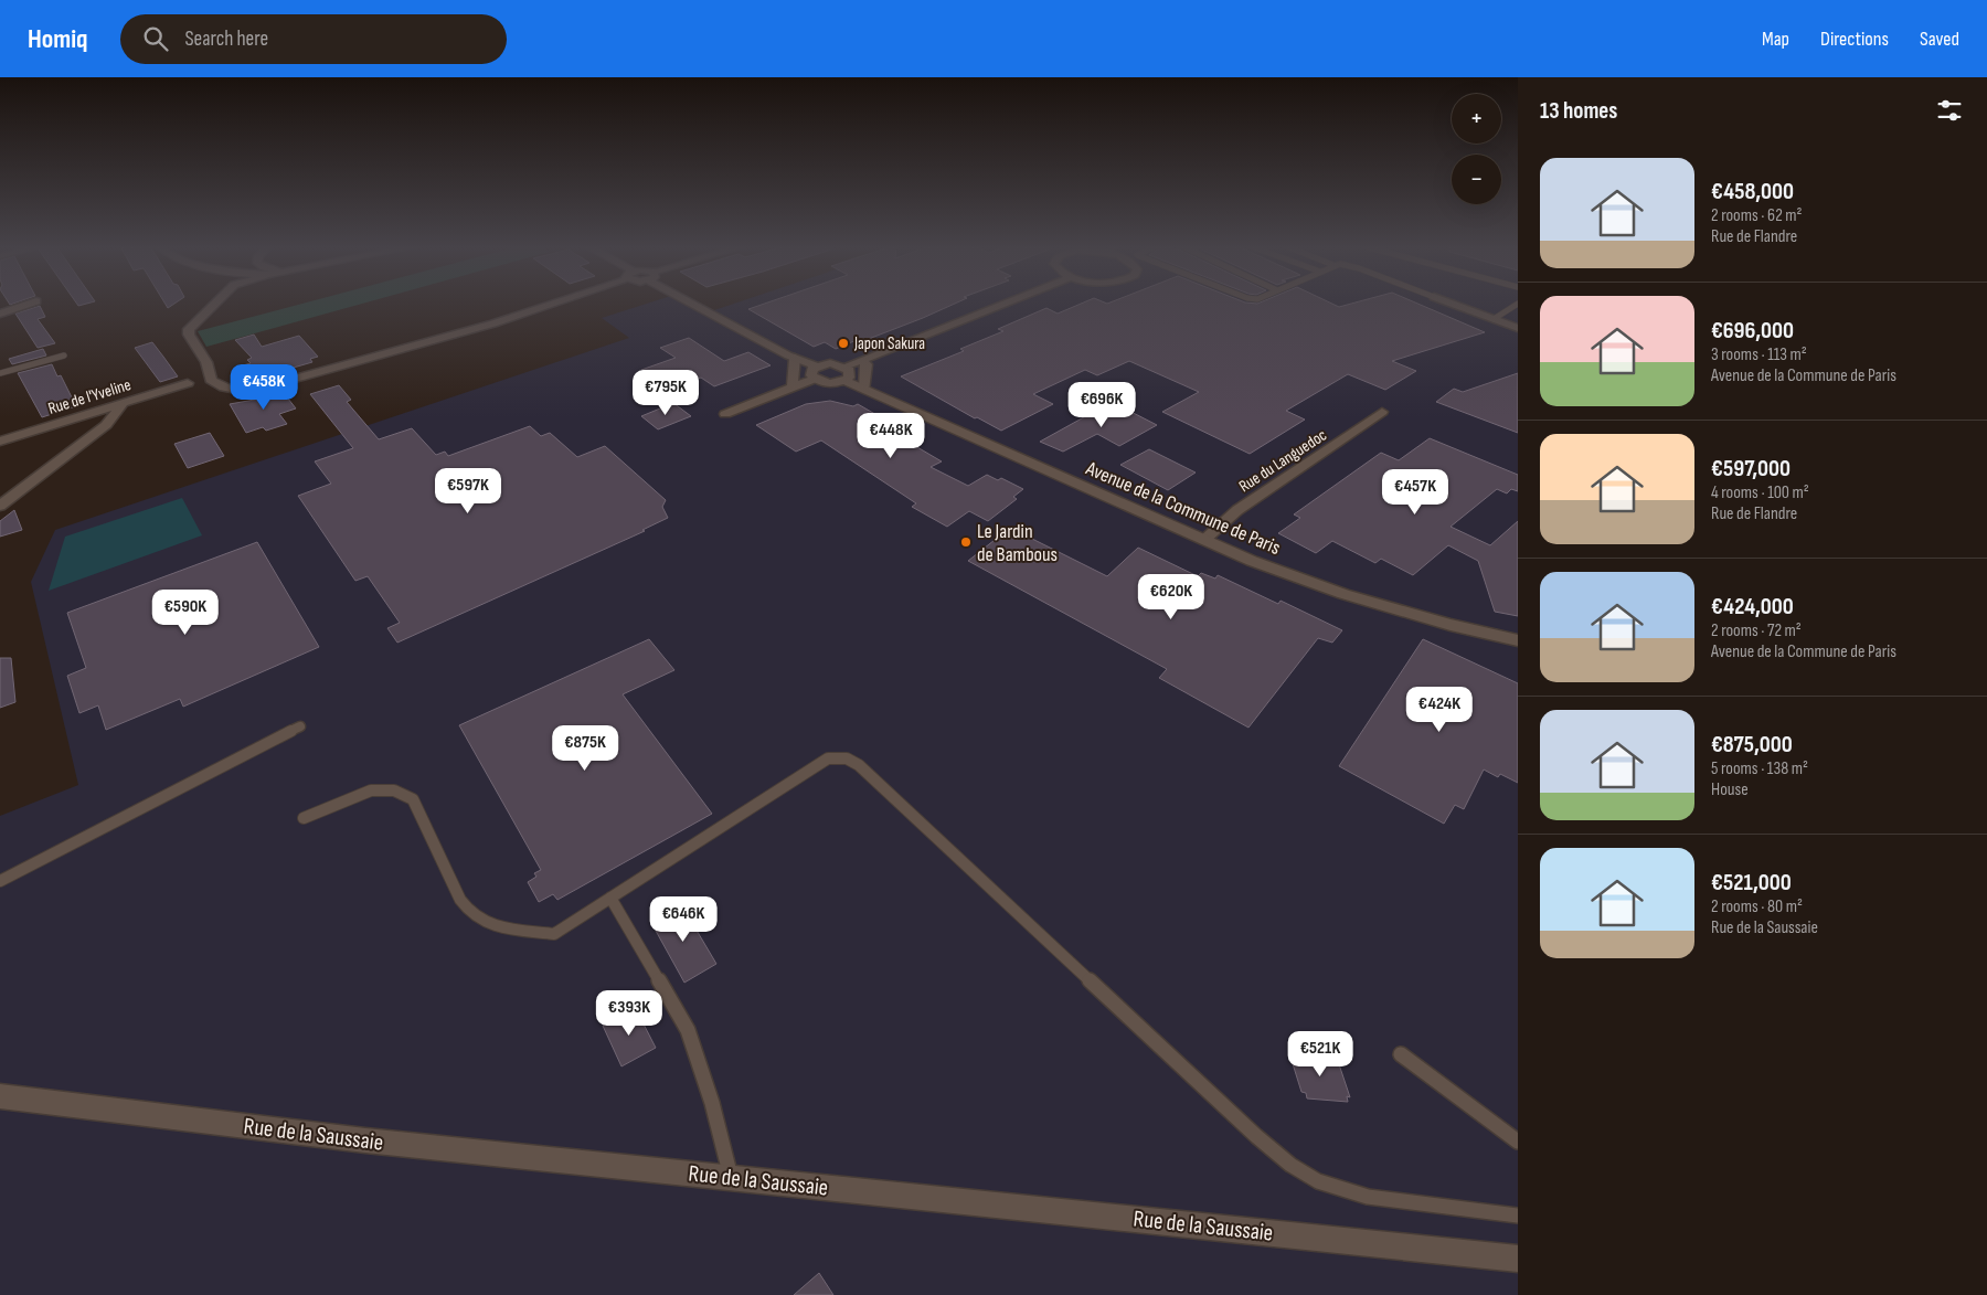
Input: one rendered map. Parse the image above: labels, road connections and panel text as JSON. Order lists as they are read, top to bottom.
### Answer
{
  "streets": {
    "street": [
      "Rue de l'Yveline",
      "Rue du Languedoc",
      "Avenue de la Commune de Paris",
      "Rue de la Saussaie"
    ]
  },
  "crossings": [
    ["Rue du Languedoc", "Avenue de la Commune de Paris"]
  ],
  "places": ["Japon Sakura", "Le Jardin de Bambous"],
  "page": {
    "header": "Homiq",
    "search": "Search here",
    "nav": ["Map", "Directions", "Saved"],
    "heading": "13 homes",
    "map_buttons": ["+", "−"],
    "list": [
      {
        "name": "€458,000",
        "note": "2 rooms · 62 m² · Rue de Flandre"
      },
      {
        "name": "€696,000",
        "note": "3 rooms · 113 m² · Avenue de la Commune de Paris"
      },
      {
        "name": "€597,000",
        "note": "4 rooms · 100 m² · Rue de Flandre"
      },
      {
        "name": "€424,000",
        "note": "2 rooms · 72 m² · Avenue de la Commune de Paris"
      },
      {
        "name": "€875,000",
        "note": "5 rooms · 138 m² · House"
      },
      {
        "name": "€521,000",
        "note": "2 rooms · 80 m² · Rue de la Saussaie"
      }
    ],
    "price": [
      "€458K",
      "€795K",
      "€696K",
      "€448K",
      "€597K",
      "€457K",
      "€620K",
      "€590K",
      "€424K",
      "€875K",
      "€646K",
      "€393K",
      "€521K"
    ]
  }
}
